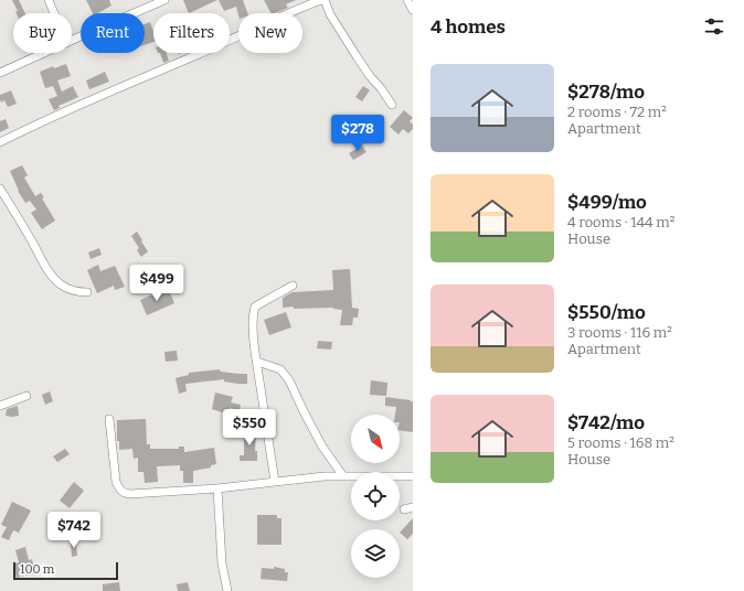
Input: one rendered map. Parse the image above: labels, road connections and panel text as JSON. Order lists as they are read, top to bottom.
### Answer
{
  "scale_bar": "100 m",
  "north": "bottom right",
  "page": {
    "heading": "4 homes",
    "chip": [
      "Buy",
      "Rent",
      "Filters",
      "New"
    ],
    "list": [
      {
        "name": "$278/mo",
        "note": "2 rooms · 72 m² · Apartment"
      },
      {
        "name": "$499/mo",
        "note": "4 rooms · 144 m² · House"
      },
      {
        "name": "$550/mo",
        "note": "3 rooms · 116 m² · Apartment"
      },
      {
        "name": "$742/mo",
        "note": "5 rooms · 168 m² · House"
      }
    ],
    "price": [
      "$278",
      "$499",
      "$550",
      "$742"
    ],
    "scale": "100 m"
  }
}
